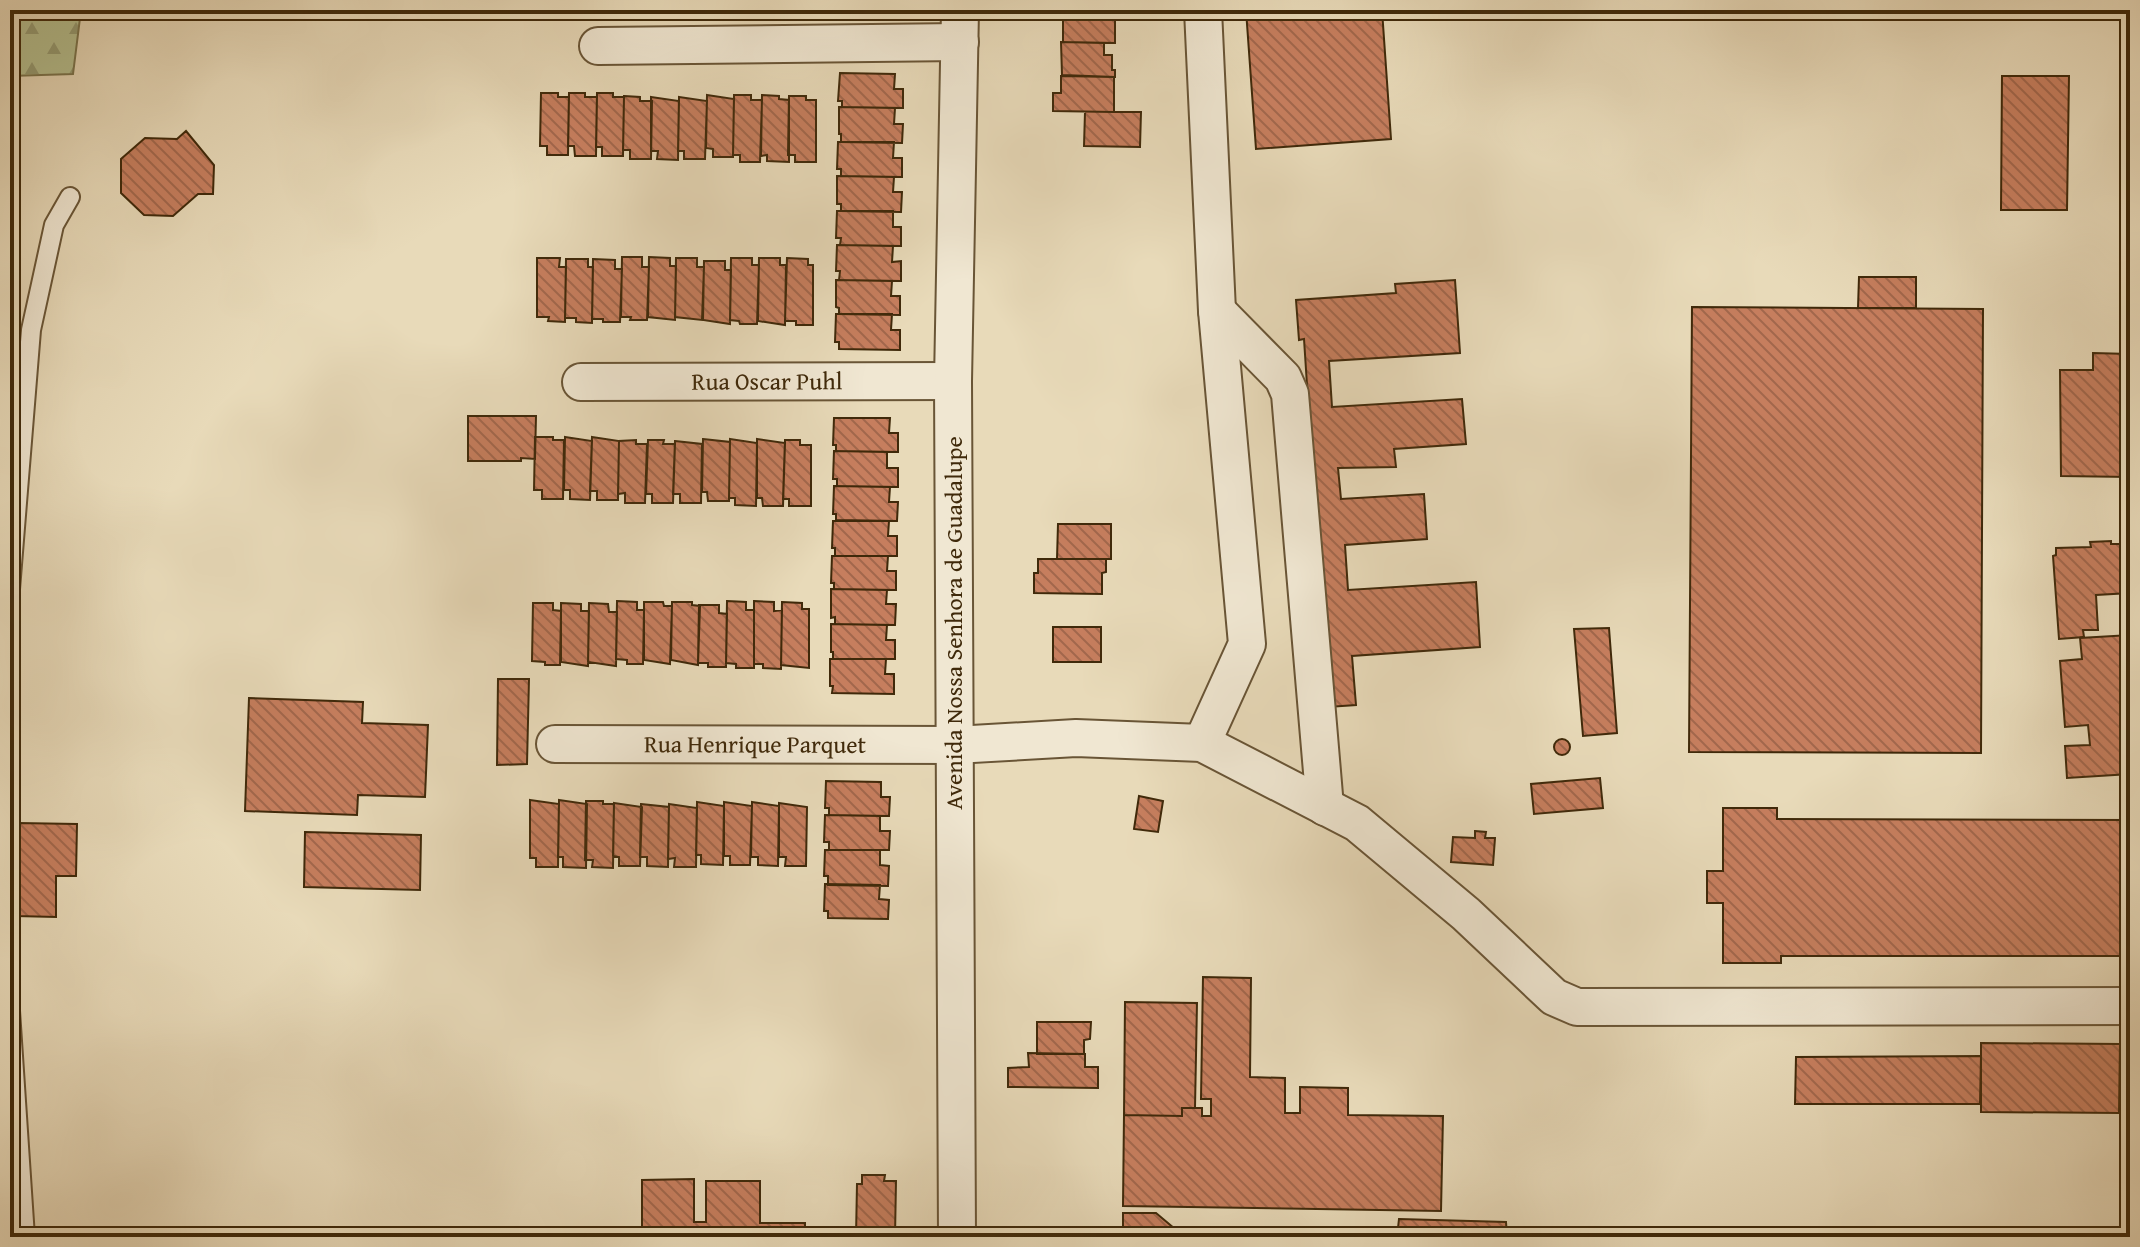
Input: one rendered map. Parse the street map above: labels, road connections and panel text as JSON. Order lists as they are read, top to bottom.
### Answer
{
  "streets": {
    "street": ["Rua Oscar Puhl", "Avenida Nossa Senhora de Guadalupe", "Rua Henrique Parquet"]
  },
  "crossings": [
    ["Rua Oscar Puhl", "Avenida Nossa Senhora de Guadalupe"],
    ["Avenida Nossa Senhora de Guadalupe", "Rua Henrique Parquet"]
  ]
}
